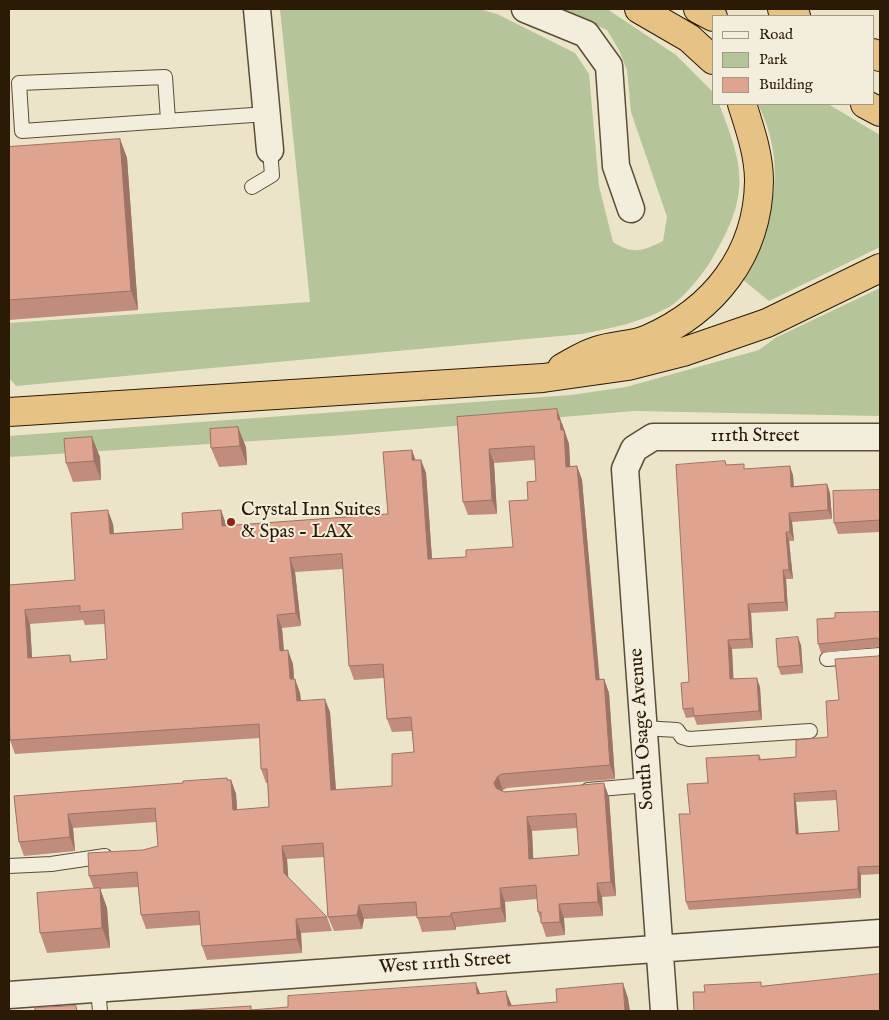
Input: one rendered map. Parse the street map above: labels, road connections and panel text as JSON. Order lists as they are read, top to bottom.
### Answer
{
  "streets": {
    "street": ["111th Street", "South Osage Avenue", "West 111th Street"]
  },
  "crossings": [
    ["111th Street", "South Osage Avenue"],
    ["South Osage Avenue", "West 111th Street"]
  ],
  "places": ["Crystal Inn Suites & Spas - LAX"],
  "legend": ["Road", "Park", "Building"]
}
